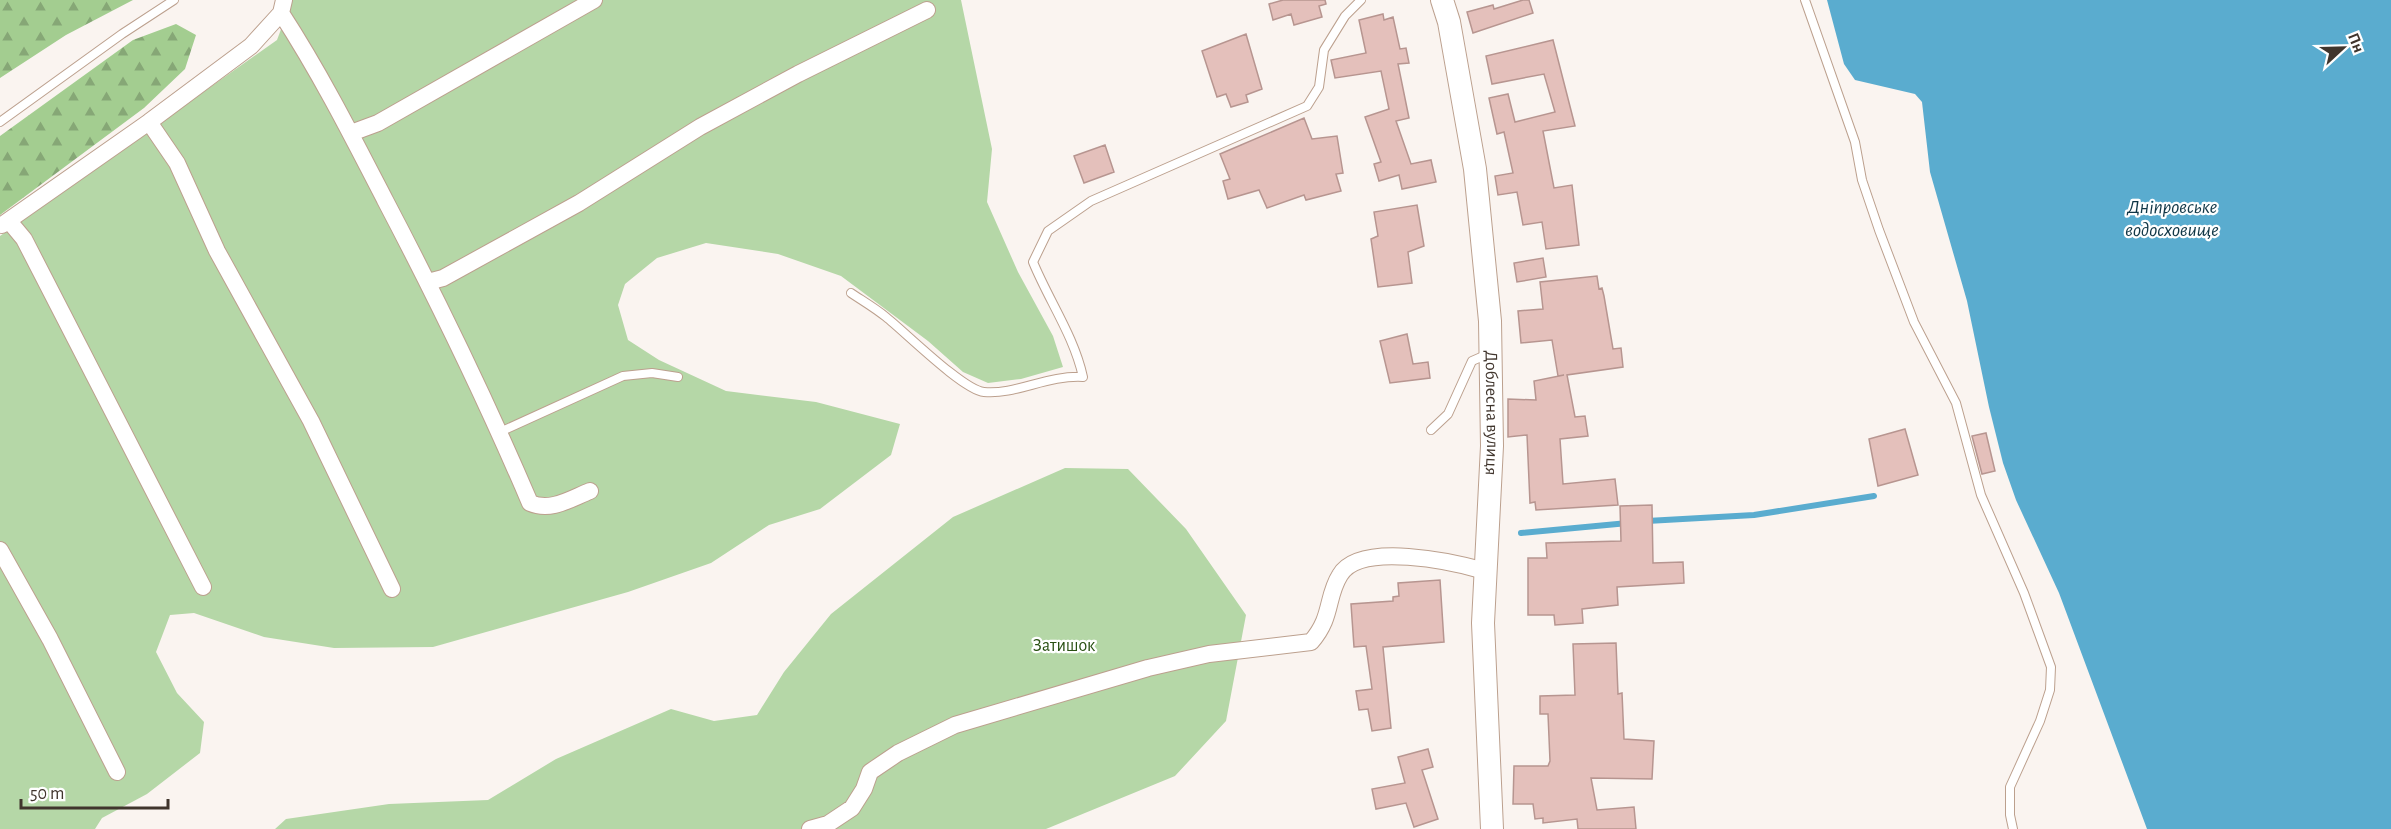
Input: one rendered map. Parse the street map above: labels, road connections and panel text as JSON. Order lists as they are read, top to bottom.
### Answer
{
  "streets": {
    "street": ["Доблесна вулиця"]
  },
  "water": ["Дніпровське водосховище"],
  "parks": ["Затишок"],
  "scale_bar": "50 m",
  "north": "right"
}
